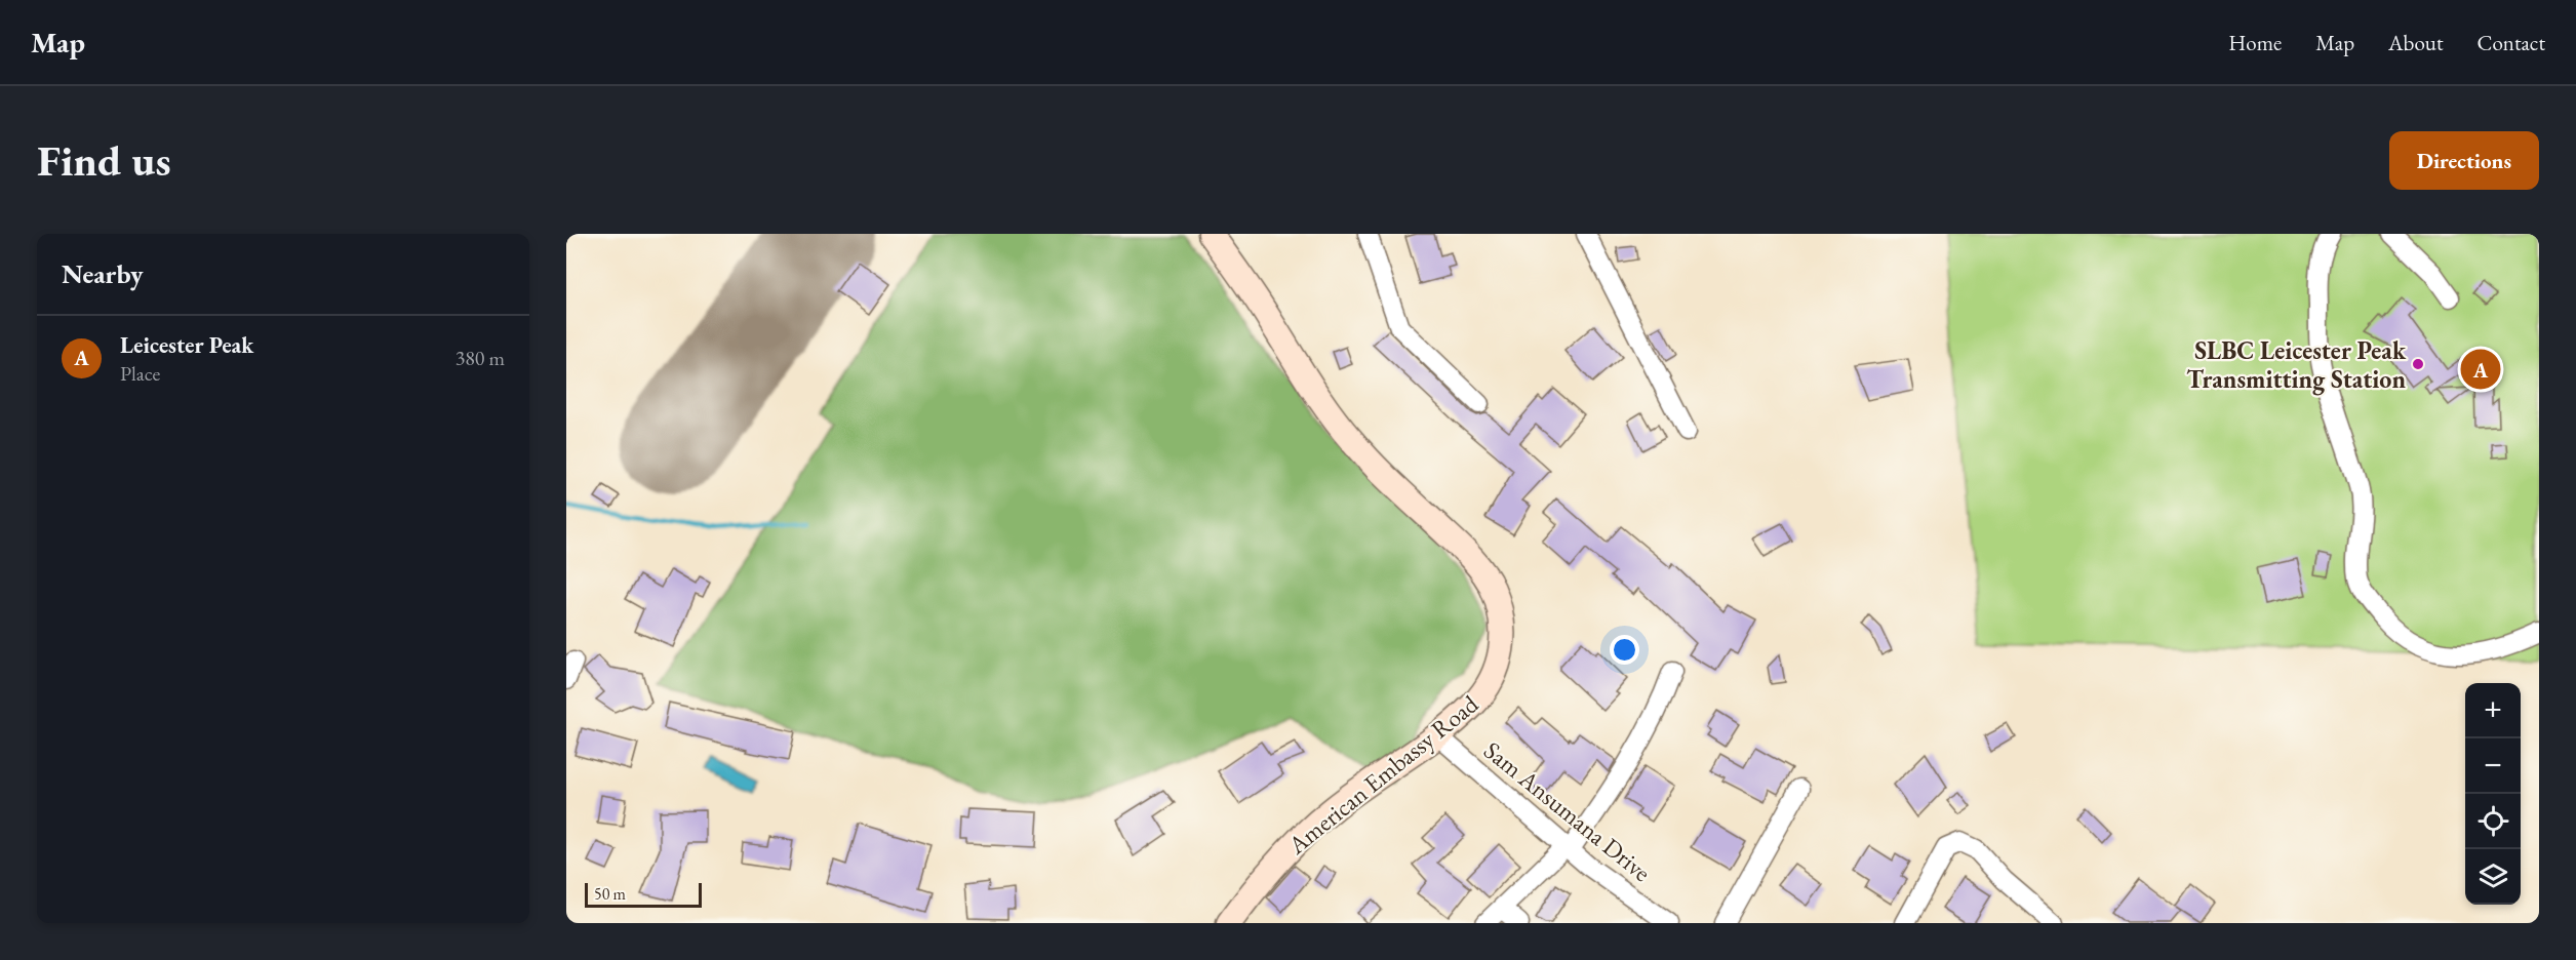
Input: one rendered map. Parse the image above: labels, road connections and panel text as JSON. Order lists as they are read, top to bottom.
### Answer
{
  "streets": {
    "street": ["American Embassy Road", "Sam Ansumana Drive"]
  },
  "crossings": [
    ["American Embassy Road", "Sam Ansumana Drive"]
  ],
  "places": ["SLBC Leicester Peak Transmitting Station"],
  "scale_bar": "50 m",
  "page": {
    "header": "Map",
    "nav": [
      "Home",
      "Map",
      "About",
      "Contact"
    ],
    "buttons": "Directions",
    "title": "Find us",
    "heading": "Nearby",
    "list": [
      {
        "mark": "A",
        "name": "Leicester Peak",
        "note": "Place",
        "value": "380 m"
      }
    ],
    "pins": "A",
    "map_buttons": ["+", "−"],
    "scale": "50 m"
  }
}
